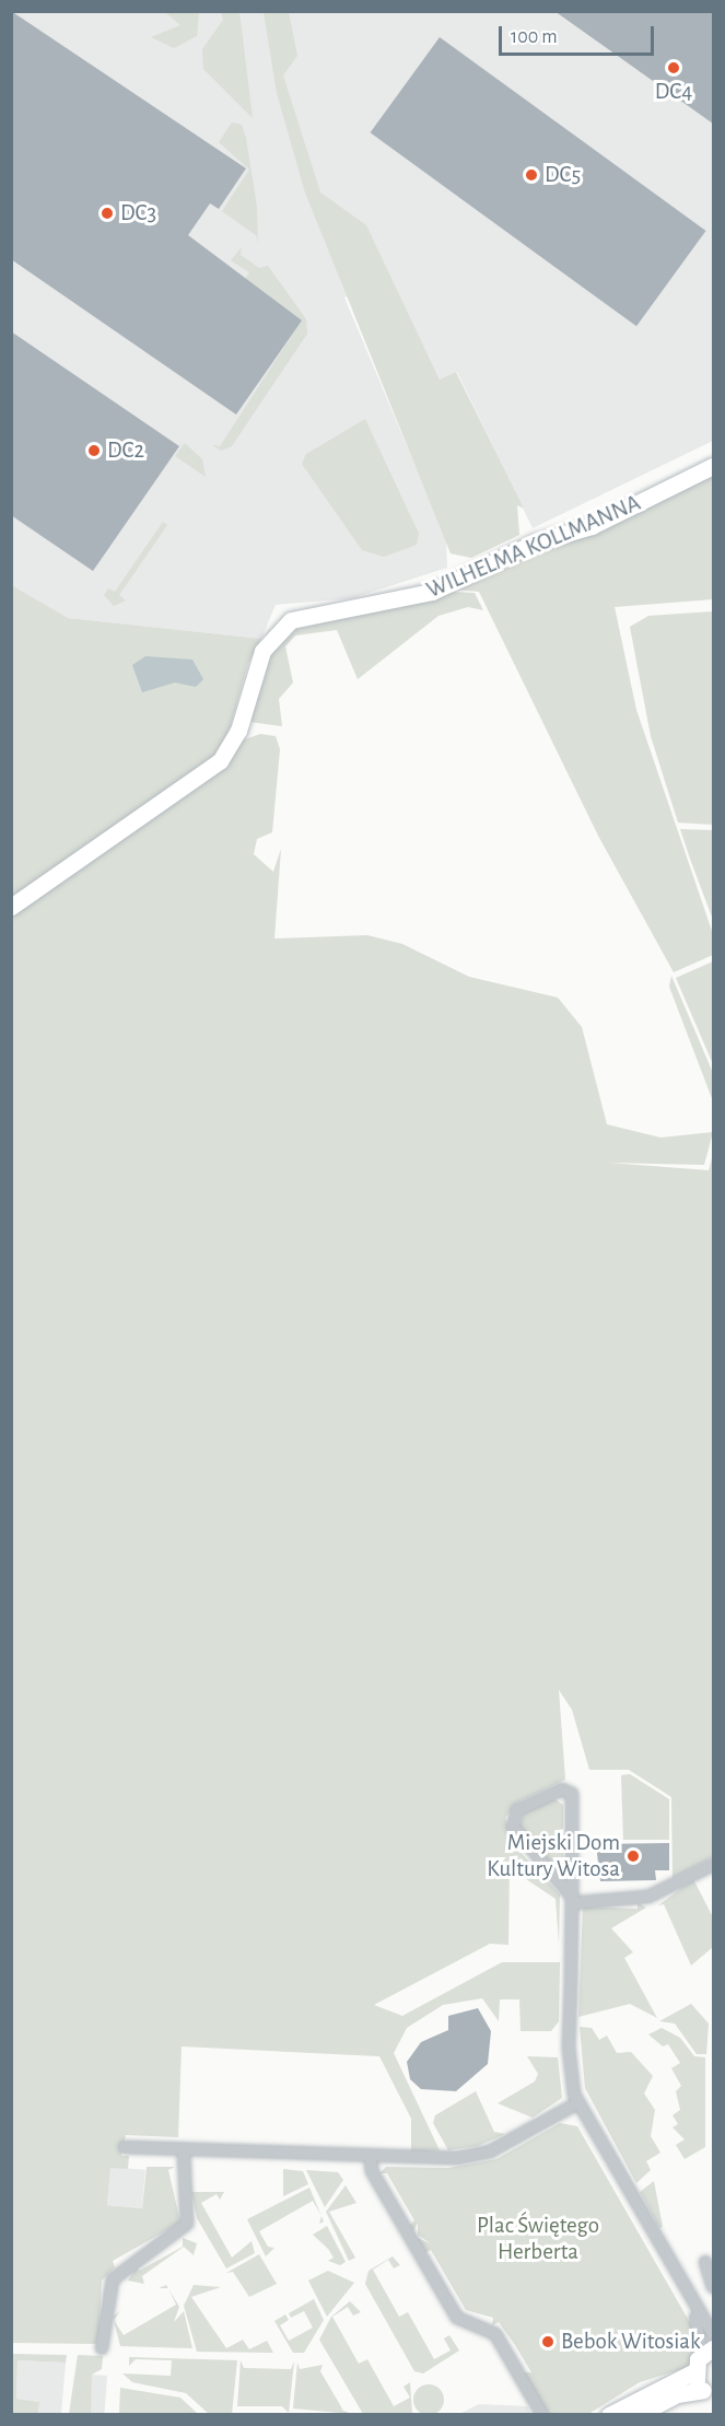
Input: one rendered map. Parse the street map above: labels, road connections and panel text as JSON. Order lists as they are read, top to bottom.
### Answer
{
  "streets": {
    "street": ["WILHELMA KOLLMANNA"]
  },
  "parks": ["Plac Świętego Herberta"],
  "places": [
    "DC4",
    "DC5",
    "DC3",
    "DC2",
    "Miejski Dom Kultury Witosa",
    "Bebok Witosiak"
  ],
  "scale_bar": "100 m"
}
